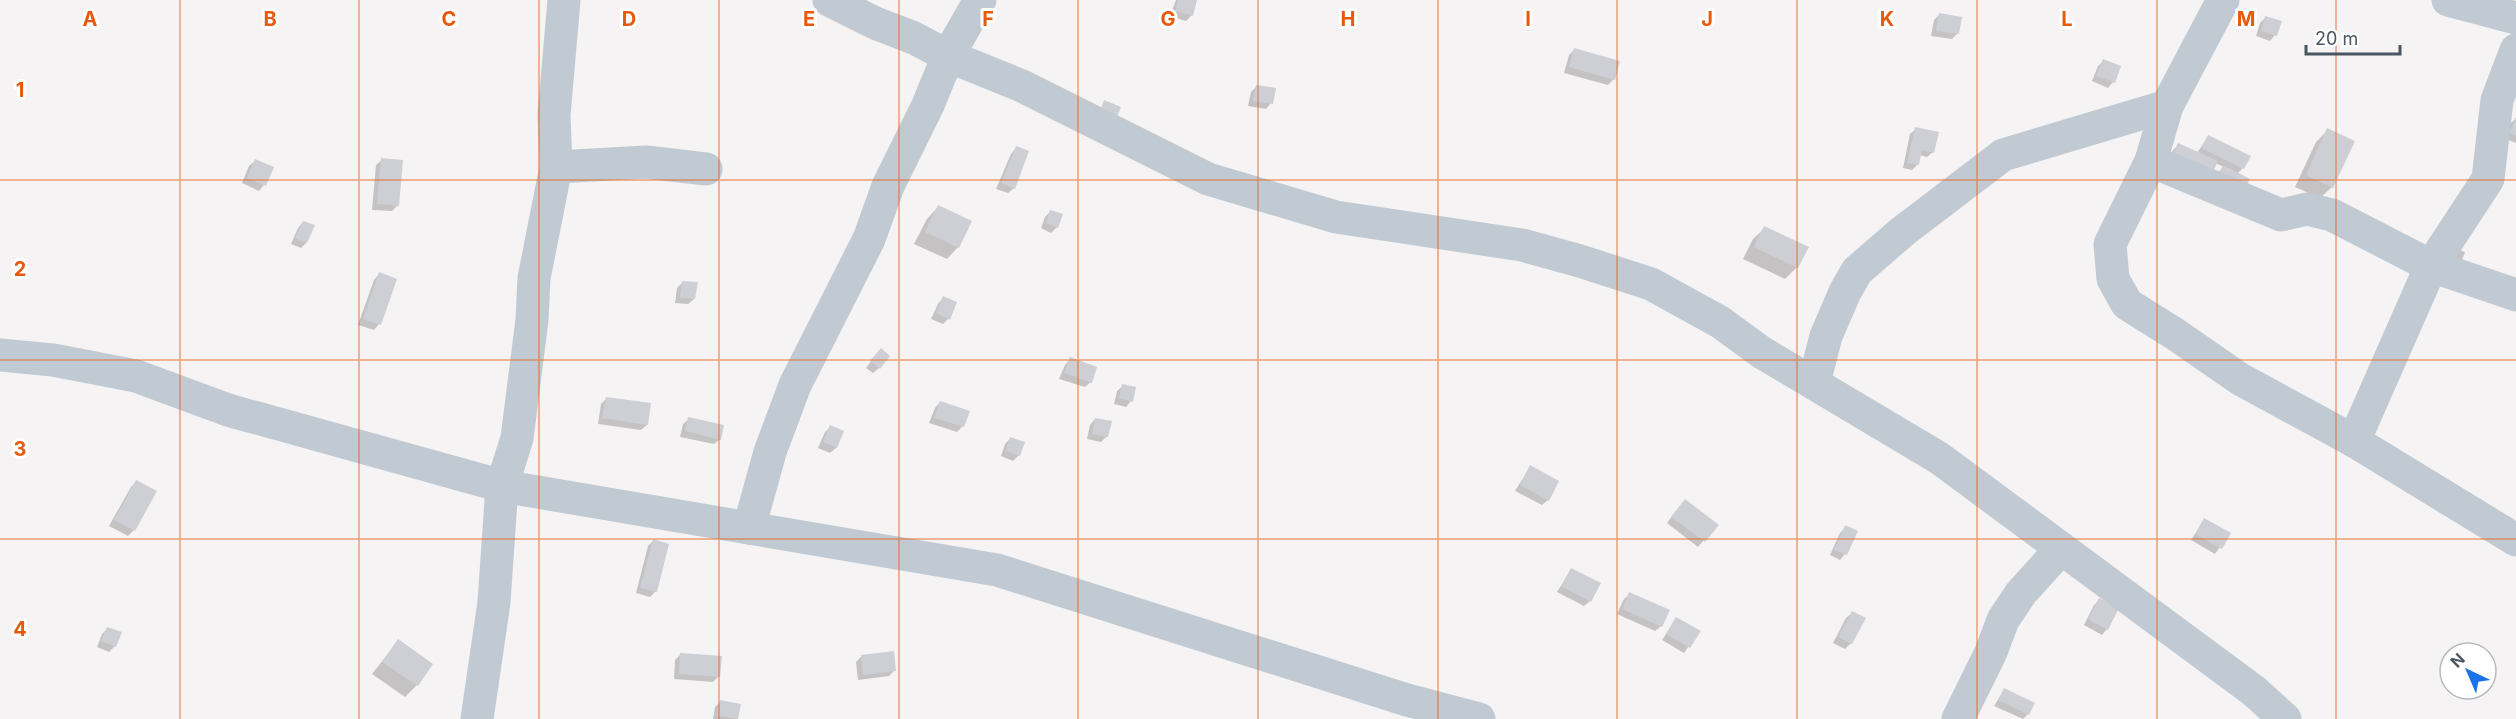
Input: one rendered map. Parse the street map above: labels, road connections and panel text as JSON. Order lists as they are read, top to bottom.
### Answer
{
  "scale_bar": "20 m",
  "north": "top left",
  "grid": {
    "columns": [
      "A",
      "B",
      "C",
      "D",
      "E",
      "F",
      "G",
      "H",
      "I",
      "J",
      "K",
      "L",
      "M"
    ],
    "rows": [
      "1",
      "2",
      "3",
      "4"
    ]
  }
}
